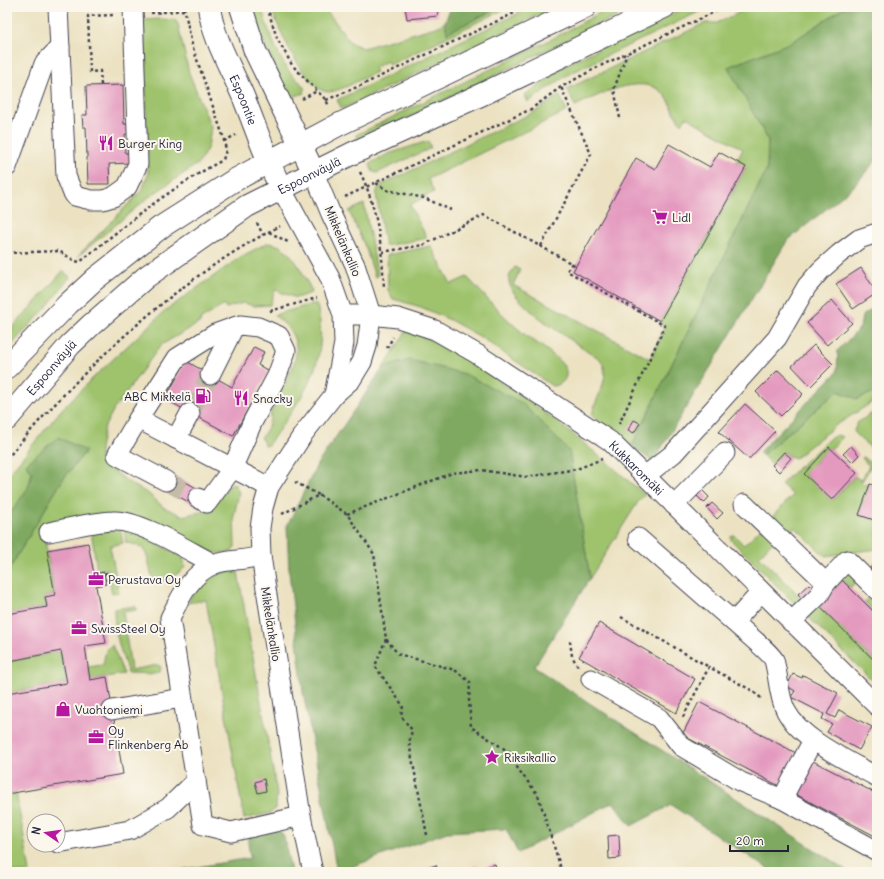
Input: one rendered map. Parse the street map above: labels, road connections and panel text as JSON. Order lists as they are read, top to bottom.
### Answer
{
  "streets": {
    "main road": ["Espoontie", "Espoonväylä"],
    "street": ["Mikkelänkallio", "Kukkaromäki"]
  },
  "crossings": [
    ["Espoontie", "Espoonväylä"],
    ["Espoontie", "Mikkelänkallio"],
    ["Espoonväylä", "Mikkelänkallio"],
    ["Mikkelänkallio", "Kukkaromäki"]
  ],
  "places": {
    "restaurant": ["Burger King", "Snacky"],
    "supermarket": ["Lidl"],
    "fuel station": ["ABC Mikkelä"],
    "office": ["Perustava Oy", "SwissSteel Oy", "Oy Flinkenberg Ab"],
    "shop": ["Vuohtoniemi"],
    "place": ["Riksikallio"]
  },
  "scale_bar": "20 m",
  "north": "left"
}
